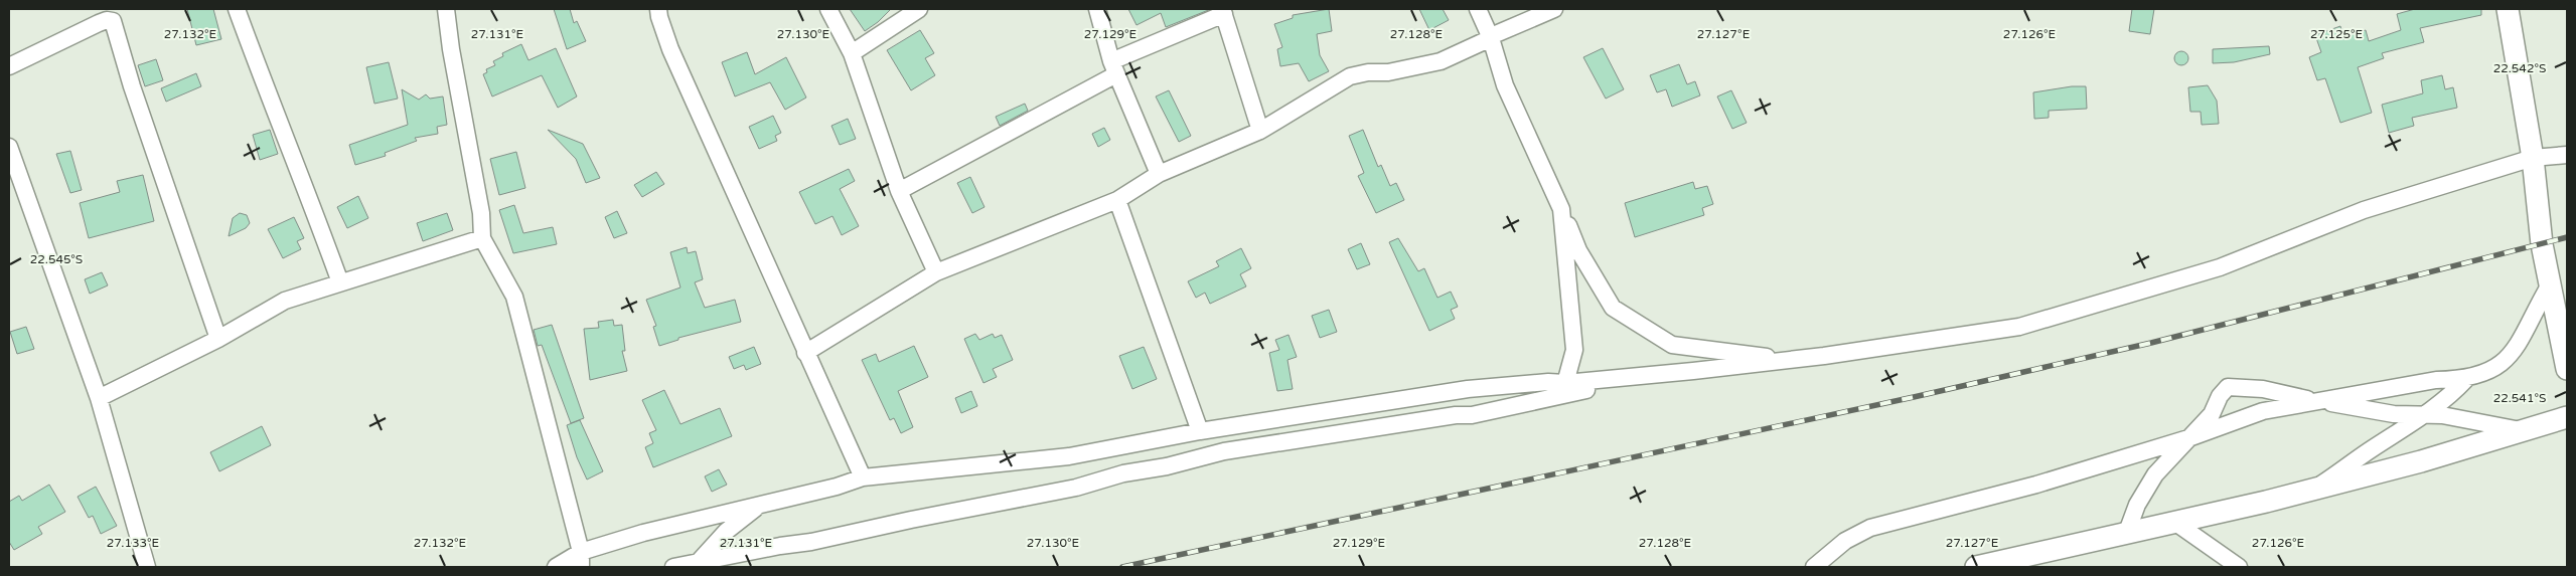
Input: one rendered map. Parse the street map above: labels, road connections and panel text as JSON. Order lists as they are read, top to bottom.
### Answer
{
  "coordinates": [
    "27.132°E",
    "27.131°E",
    "27.130°E",
    "27.129°E",
    "27.128°E",
    "27.127°E",
    "27.126°E",
    "27.125°E",
    "22.542°S",
    "22.545°S",
    "22.541°S",
    "27.133°E"
  ]
}
